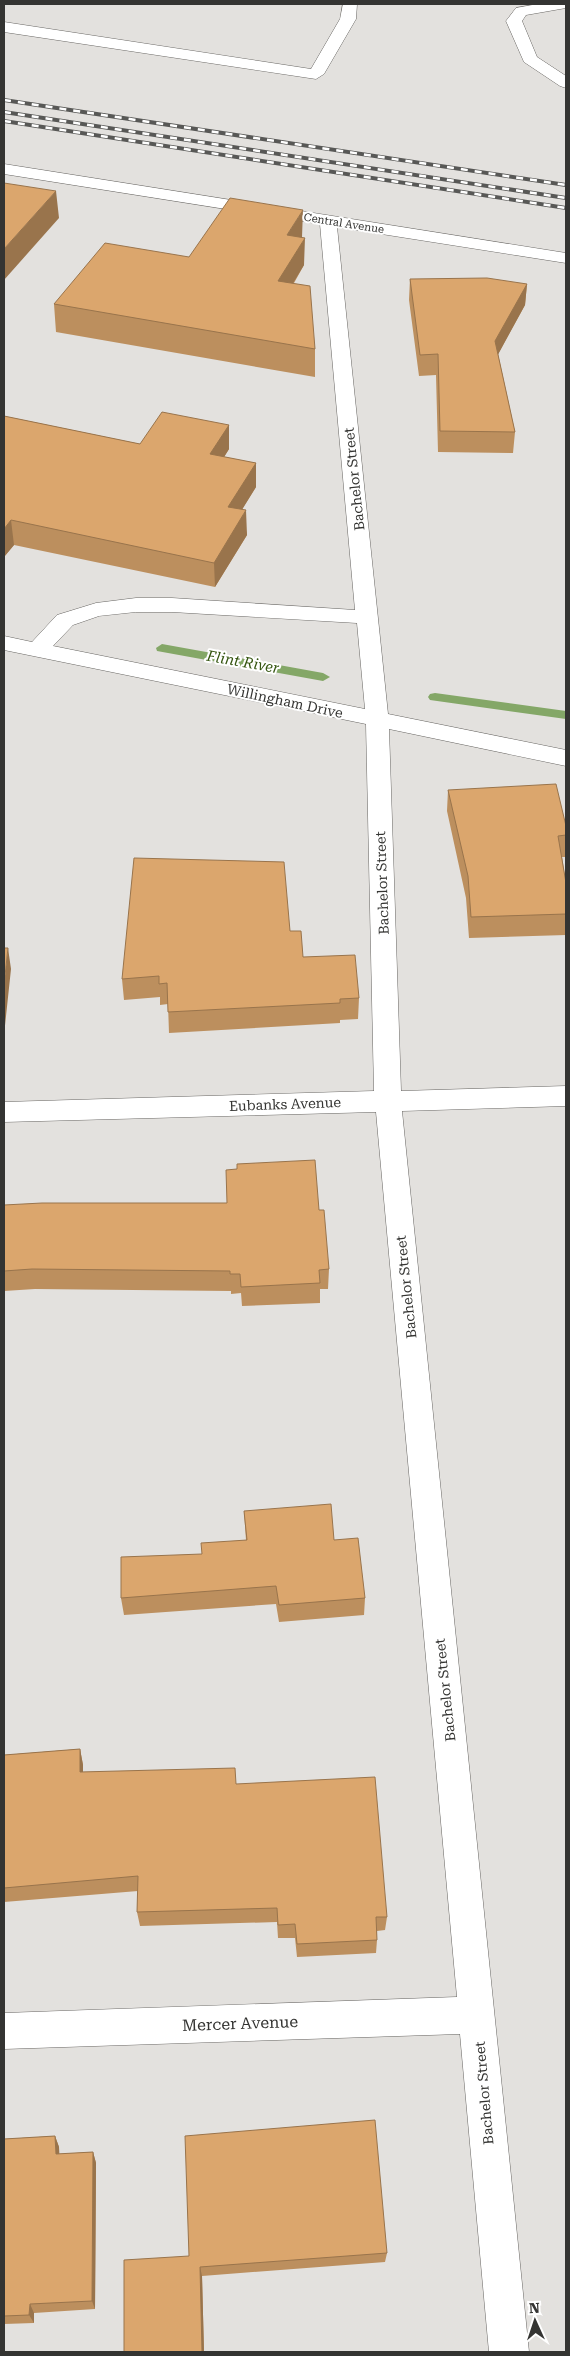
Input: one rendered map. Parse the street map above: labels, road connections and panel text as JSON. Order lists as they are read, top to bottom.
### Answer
{
  "streets": {
    "street": [
      "Central Avenue",
      "Bachelor Street",
      "Willingham Drive",
      "Eubanks Avenue",
      "Mercer Avenue"
    ]
  },
  "crossings": [
    ["Central Avenue", "Bachelor Street"],
    ["Bachelor Street", "Willingham Drive"],
    ["Bachelor Street", "Eubanks Avenue"],
    ["Bachelor Street", "Mercer Avenue"]
  ],
  "water": ["Flint River"],
  "north": "top"
}
